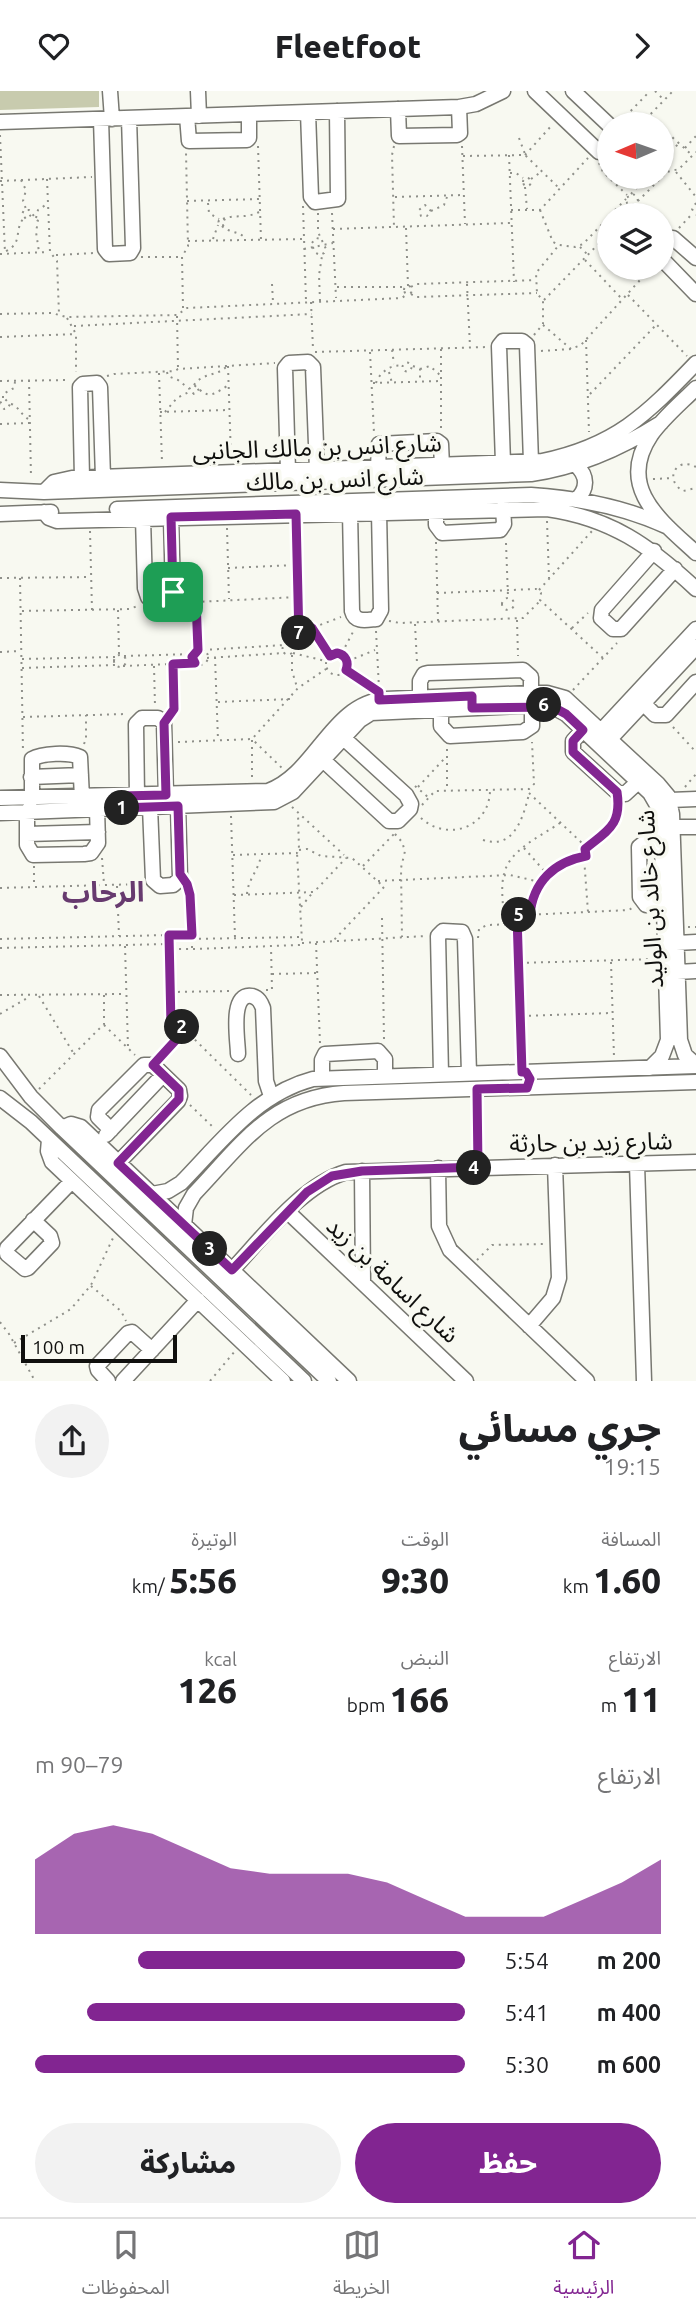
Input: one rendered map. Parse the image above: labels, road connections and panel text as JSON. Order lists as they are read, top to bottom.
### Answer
{
  "streets": {
    "street": [
      "شارع انس بن مالك الجانبى",
      "شارع انس بن مالك",
      "شارع خالد بن الوليد",
      "شارع زيد بن حارثة",
      "شارع اسامة بن زيد"
    ]
  },
  "crossings": [
    ["شارع انس بن مالك الجانبى", "شارع انس بن مالك"],
    ["شارع زيد بن حارثة", "شارع اسامة بن زيد"]
  ],
  "districts": ["الرحاب"],
  "scale_bar": "100 m",
  "north": "left",
  "page": {
    "header": "Fleetfoot",
    "pins": [
      "7",
      "6",
      "1",
      "5",
      "2",
      "4",
      "3"
    ],
    "scale": "100 m",
    "heading": ["جري مسائي", "19:15"],
    "stats": [
      ["المسافة", "1.60 km"],
      ["الوقت", "9:30"],
      ["الوتيرة", "5:56 /km"],
      ["الارتفاع", "11 m"],
      ["النبض", "166 bpm"],
      ["kcal", "126"]
    ],
    "chart": ["الارتفاع", "79–90 m"],
    "list": [
      {
        "name": "200 m",
        "note": "5:54"
      },
      {
        "name": "400 m",
        "note": "5:41"
      },
      {
        "name": "600 m",
        "note": "5:30"
      }
    ],
    "buttons": ["حفظ", "مشاركة"],
    "tabs": ["الرئيسية", "الخريطة", "المحفوظات"]
  }
}
